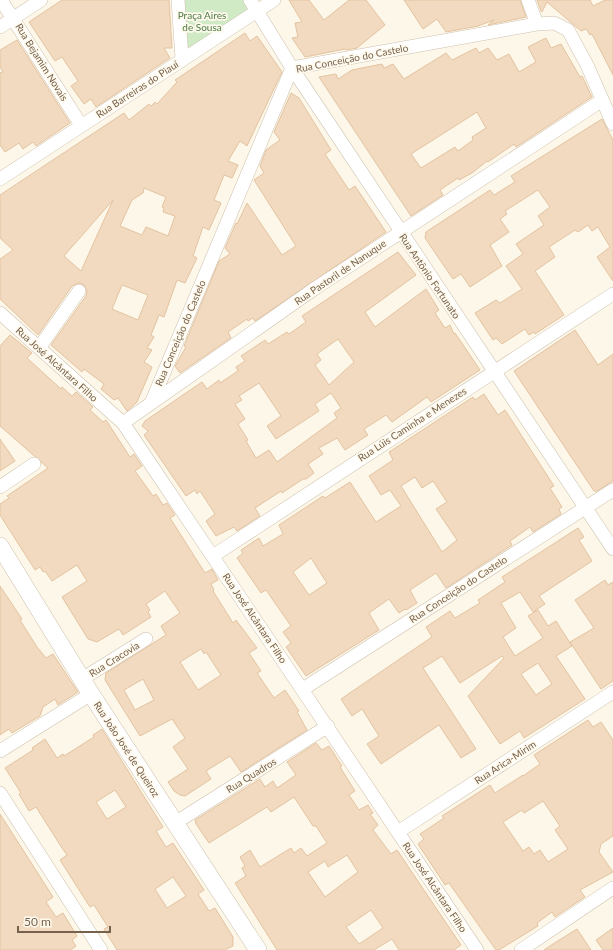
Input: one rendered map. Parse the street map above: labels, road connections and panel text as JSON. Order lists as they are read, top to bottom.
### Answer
{
  "streets": {
    "street": [
      "Rua Conceição do Castelo",
      "Rua Bejamim Novais",
      "Rua Barreiras do Piauí",
      "Rua Pastoril de Nanuque",
      "Rua Antônio Fortunato",
      "Rua José Alcântara Filho",
      "Rua Lúis Caminha e Menezes",
      "Rua Cracovia",
      "Rua João José de Queiroz",
      "Rua Arica-Mirim",
      "Rua Quadros"
    ]
  },
  "crossings": [
    ["Rua Conceição do Castelo", "Rua Pastoril de Nanuque"],
    ["Rua Conceição do Castelo", "Rua Antônio Fortunato"],
    ["Rua Conceição do Castelo", "Rua José Alcântara Filho"],
    ["Rua Bejamim Novais", "Rua Barreiras do Piauí"],
    ["Rua Barreiras do Piauí", "Rua Antônio Fortunato"],
    ["Rua Pastoril de Nanuque", "Rua Antônio Fortunato"],
    ["Rua Pastoril de Nanuque", "Rua José Alcântara Filho"],
    ["Rua Antônio Fortunato", "Rua Lúis Caminha e Menezes"],
    ["Rua José Alcântara Filho", "Rua Lúis Caminha e Menezes"],
    ["Rua José Alcântara Filho", "Rua Arica-Mirim"],
    ["Rua José Alcântara Filho", "Rua Quadros"],
    ["Rua Cracovia", "Rua João José de Queiroz"],
    ["Rua João José de Queiroz", "Rua Quadros"]
  ],
  "parks": ["Praça Aires de Sousa"],
  "scale_bar": "50 m"
}
